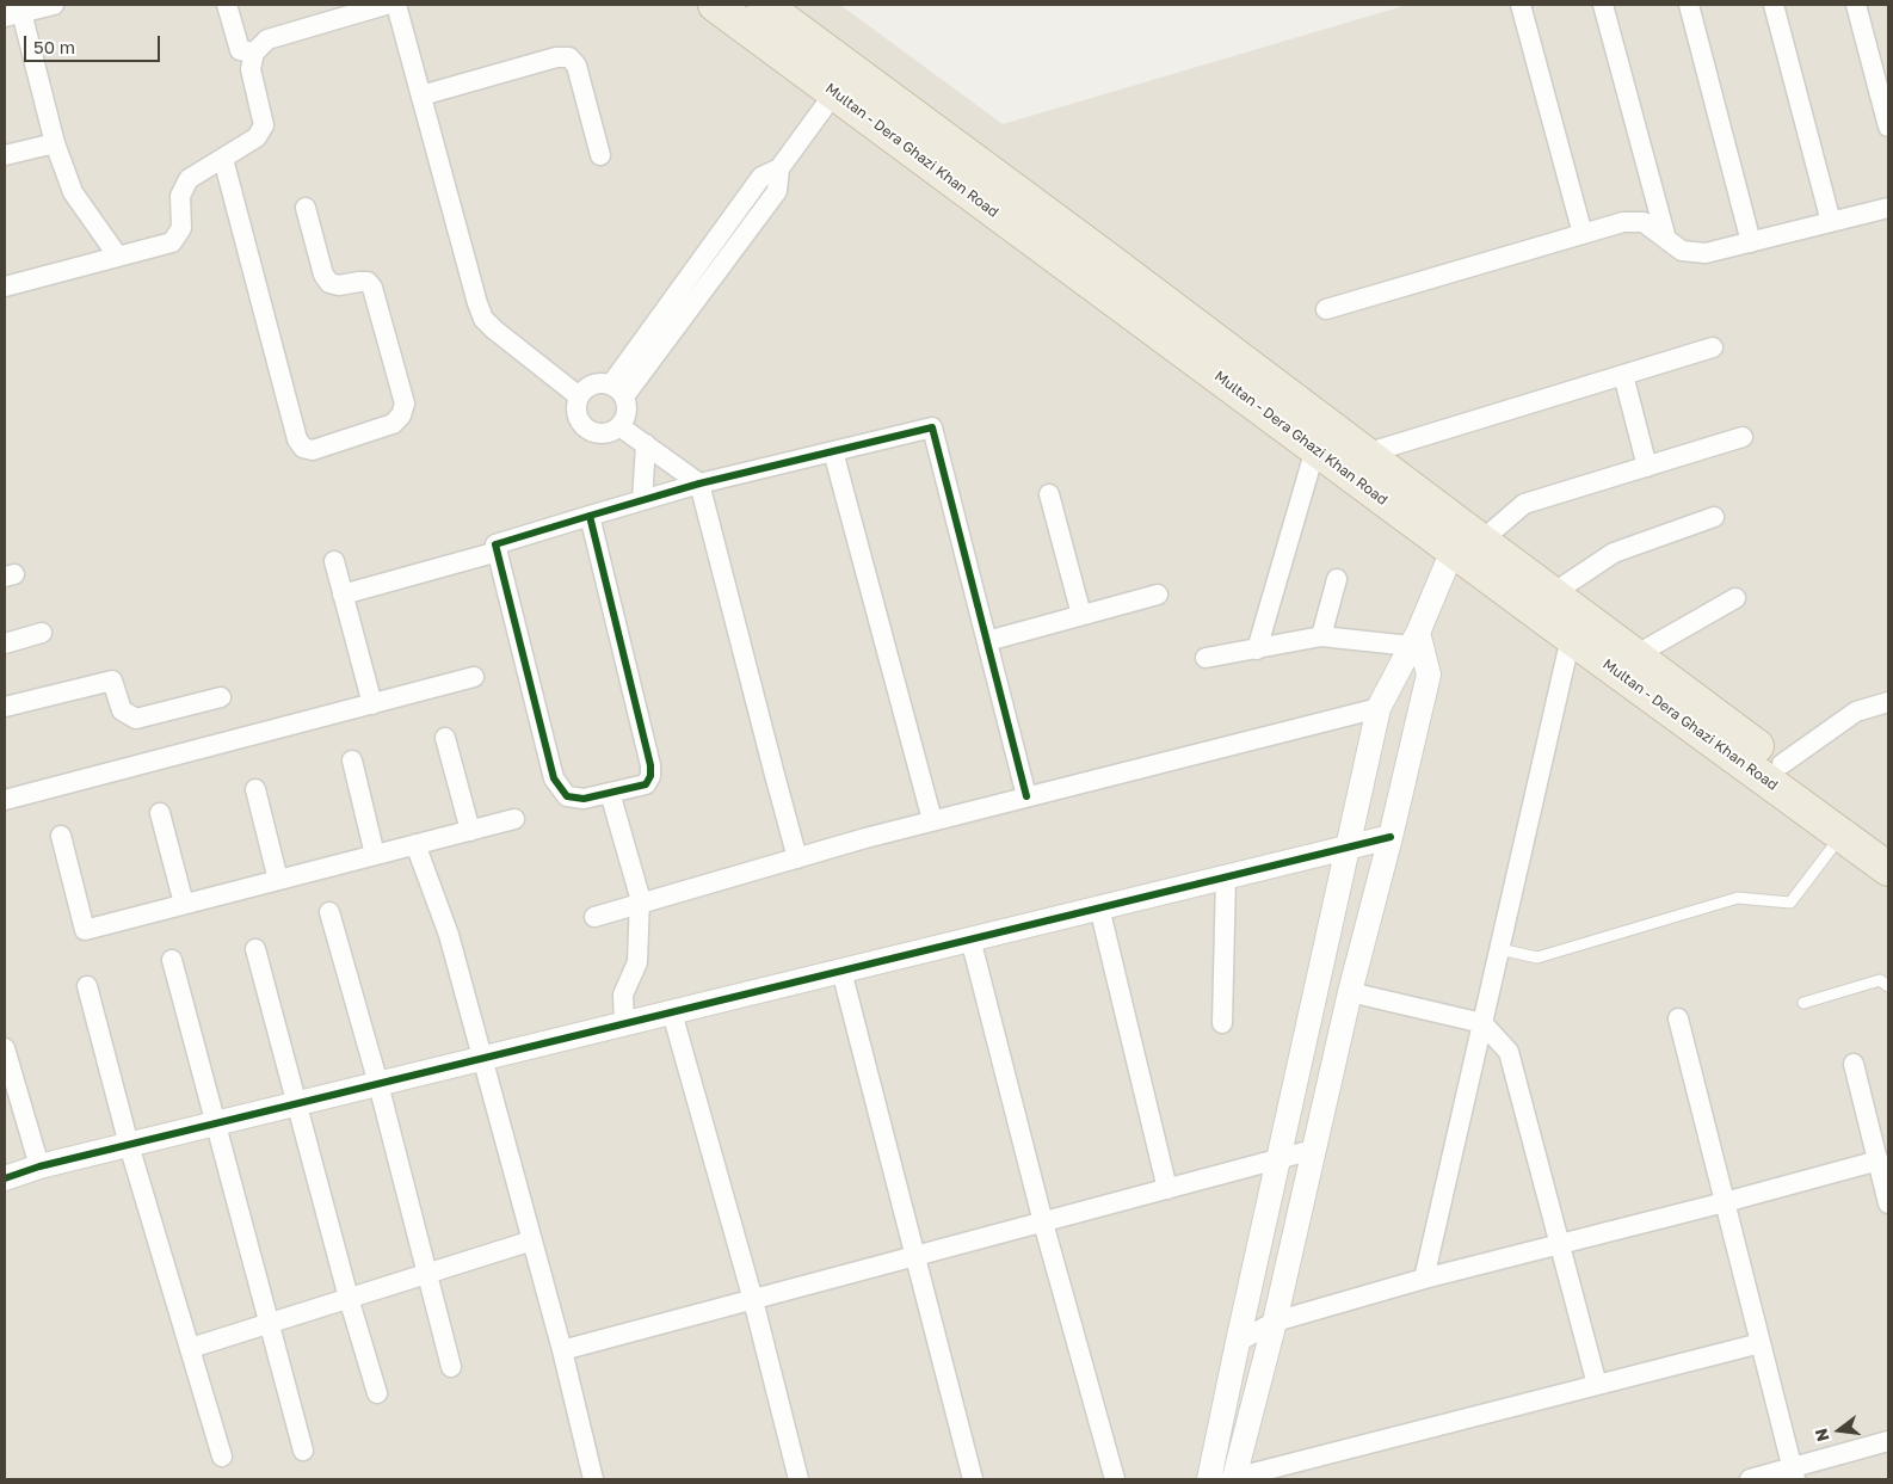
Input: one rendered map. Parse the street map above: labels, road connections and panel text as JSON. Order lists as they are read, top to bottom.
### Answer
{
  "streets": {
    "highway": ["Multan - Dera Ghazi Khan Road"]
  },
  "scale_bar": "50 m",
  "north": "left"
}
